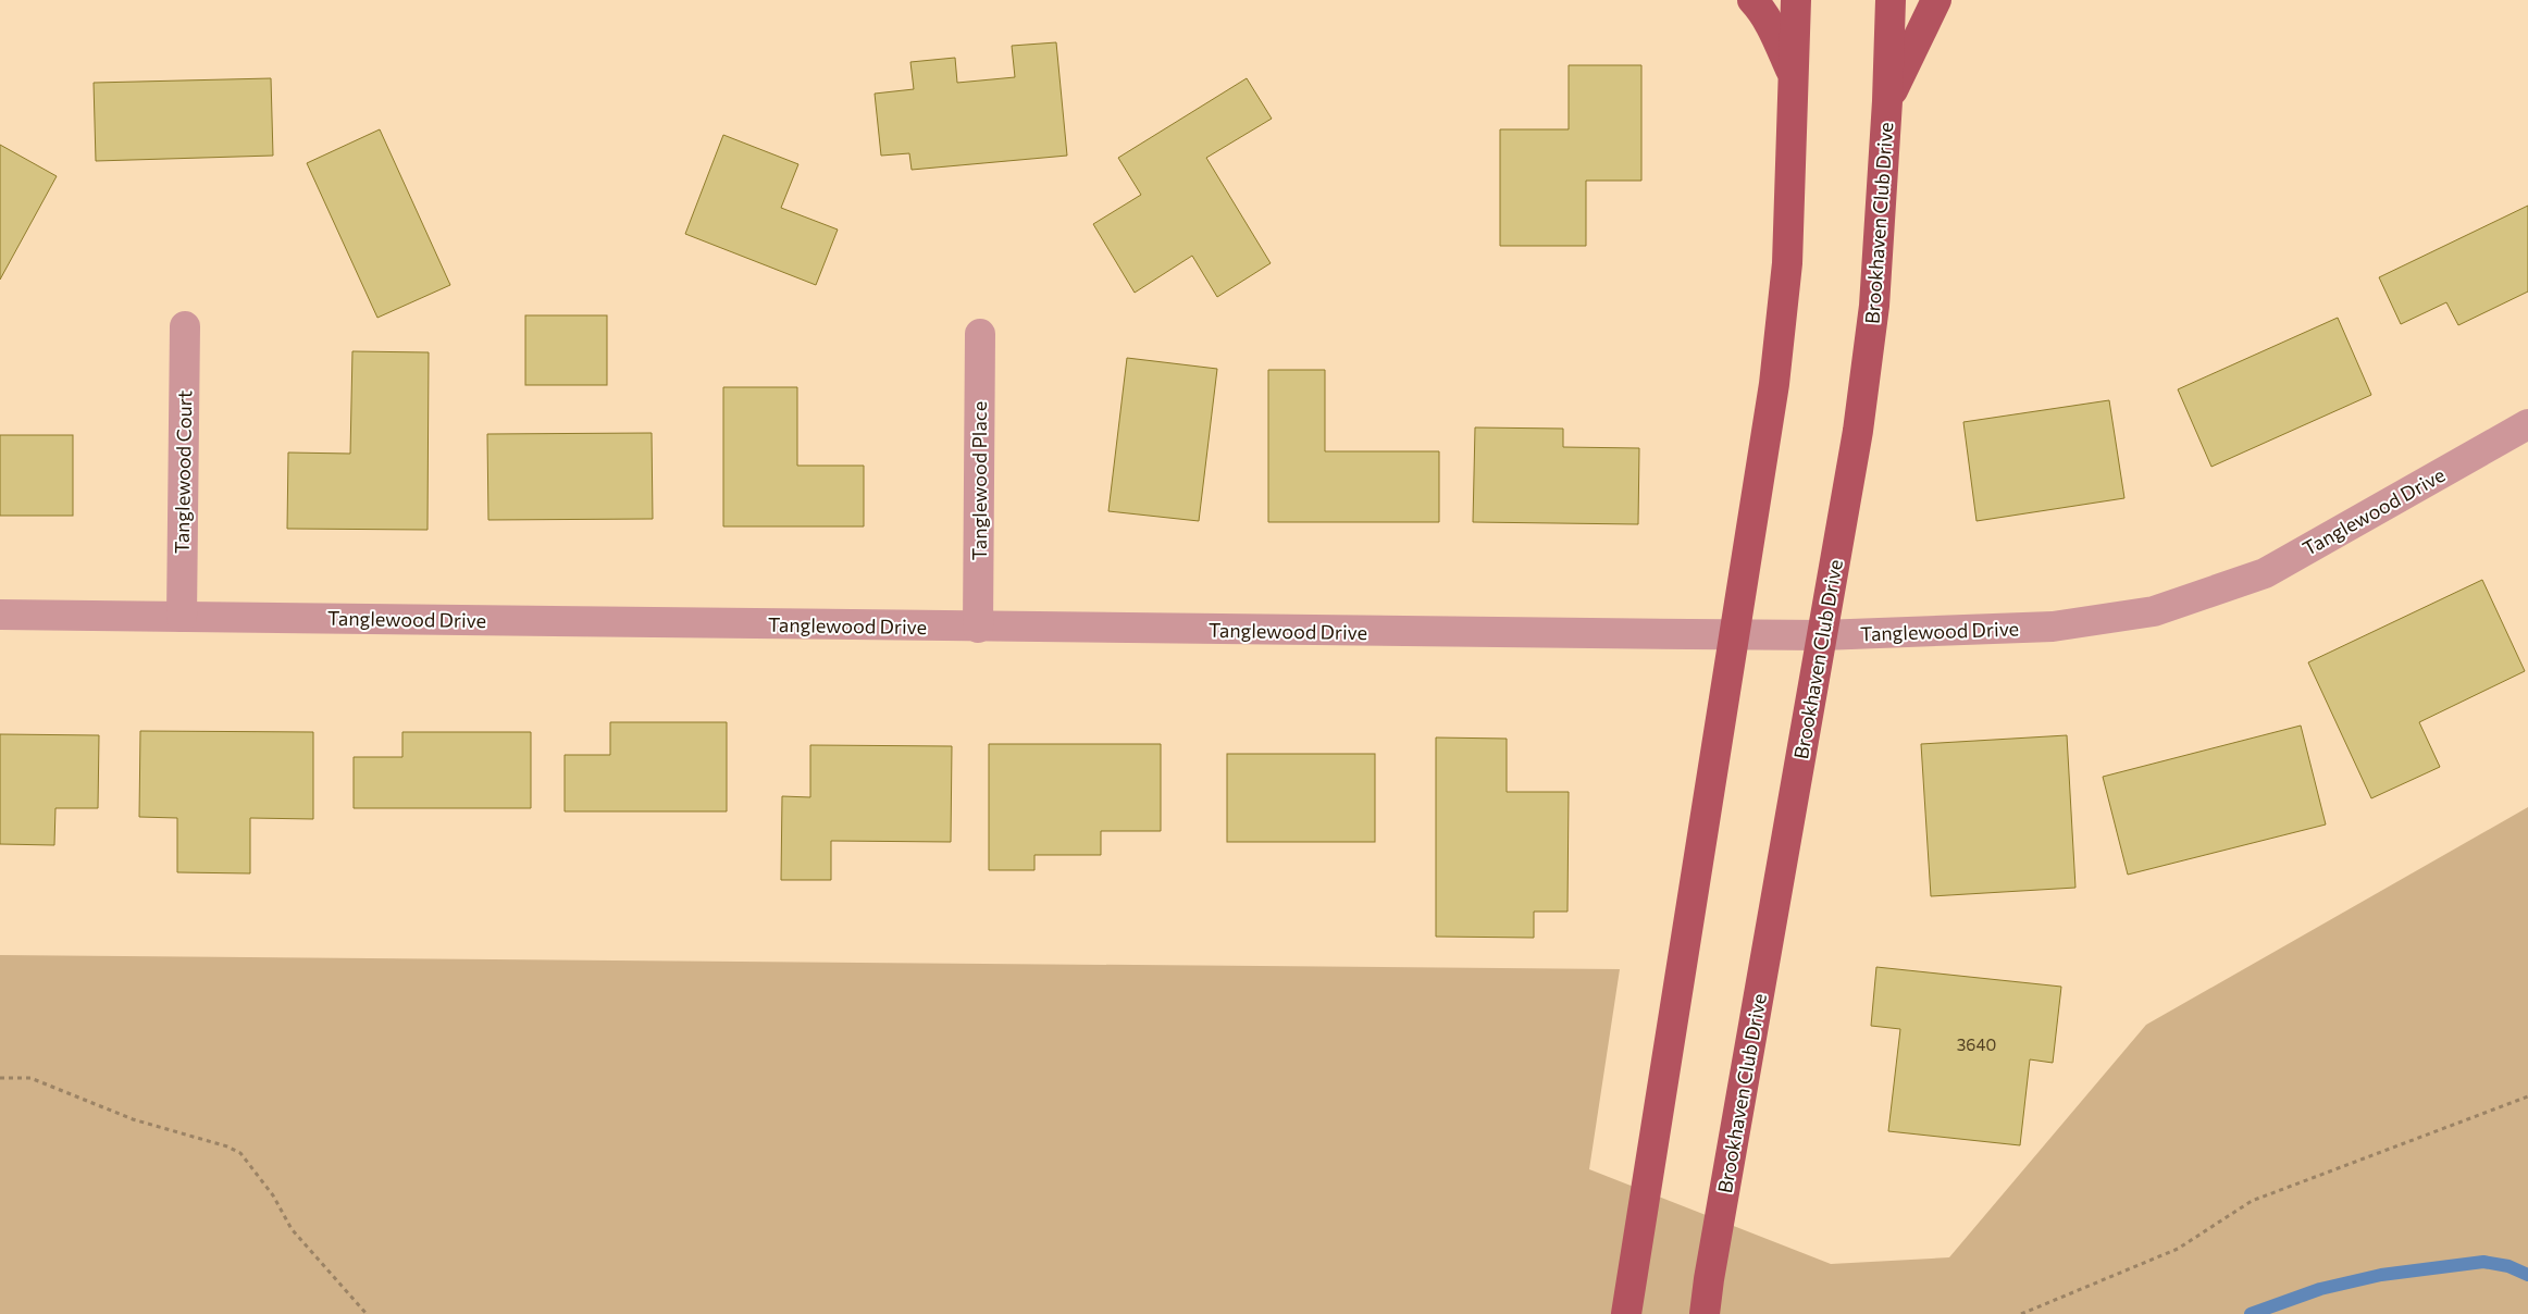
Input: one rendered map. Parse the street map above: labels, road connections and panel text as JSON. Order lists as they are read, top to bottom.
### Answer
{
  "streets": {
    "main road": ["Brookhaven Club Drive"],
    "street": ["Tanglewood Court", "Tanglewood Place", "Tanglewood Drive"]
  },
  "crossings": [
    ["Brookhaven Club Drive", "Tanglewood Drive"],
    ["Tanglewood Court", "Tanglewood Drive"],
    ["Tanglewood Place", "Tanglewood Drive"]
  ],
  "house_numbers": ["3640"]
}
